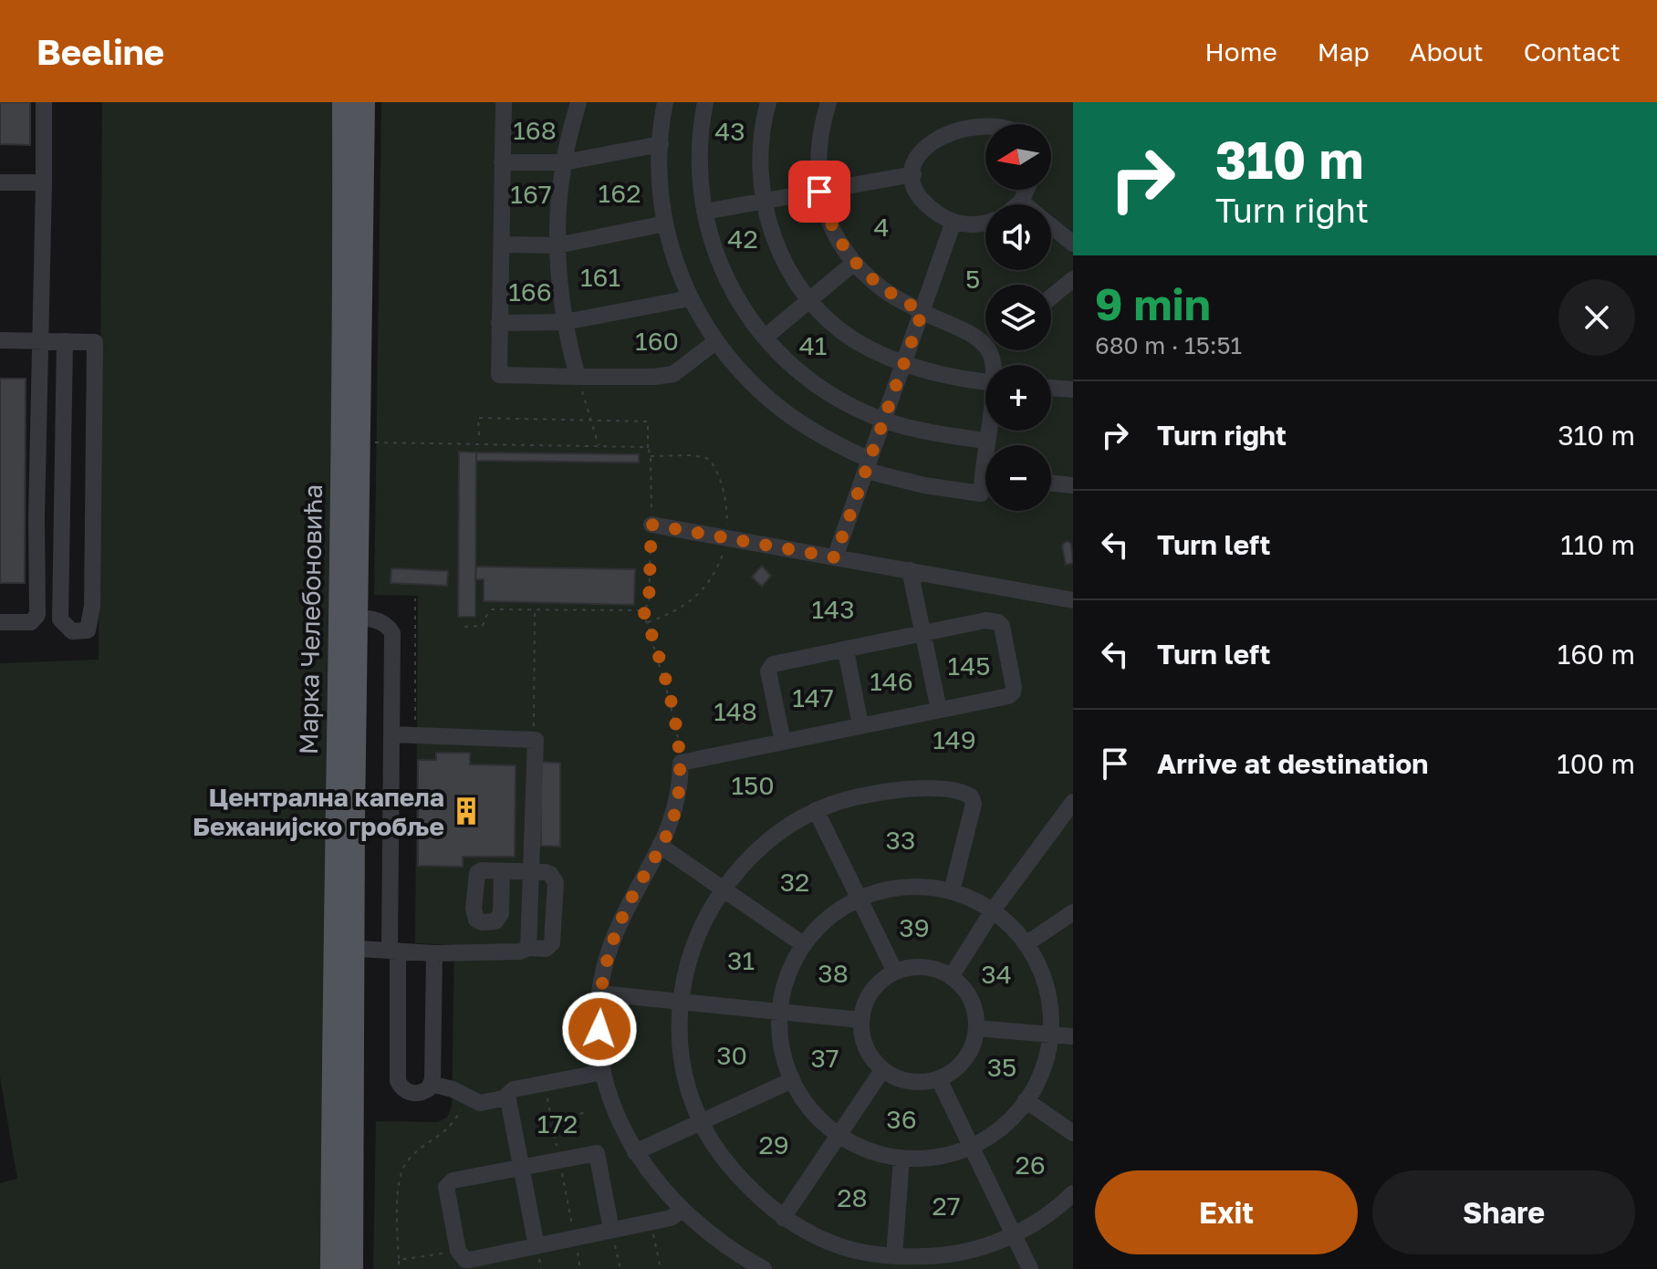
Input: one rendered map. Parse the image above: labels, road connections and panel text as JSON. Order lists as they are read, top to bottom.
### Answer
{
  "streets": {
    "main road": ["Марка Челебоновића"]
  },
  "parks": [
    "168",
    "43",
    "162",
    "167",
    "4",
    "42",
    "161",
    "5",
    "166",
    "160",
    "41",
    "143",
    "145",
    "146",
    "147",
    "148",
    "149",
    "150",
    "33",
    "32",
    "39",
    "31",
    "38",
    "34",
    "30",
    "37",
    "35",
    "36",
    "172",
    "29",
    "26",
    "28",
    "27"
  ],
  "places": {
    "building": ["Централна капела Бежанијско гробље"]
  },
  "north": "left",
  "page": {
    "header": "Beeline",
    "nav": [
      "Home",
      "Map",
      "About",
      "Contact"
    ],
    "turn": ["310 m", "Turn right"],
    "map_buttons": ["+", "−"],
    "heading": ["9 min", "680 m · 15:51"],
    "list": [
      {
        "name": "Turn right",
        "value": "310 m"
      },
      {
        "name": "Turn left",
        "value": "110 m"
      },
      {
        "name": "Turn left",
        "value": "160 m"
      },
      {
        "name": "Arrive at destination",
        "value": "100 m"
      }
    ],
    "buttons": ["Exit", "Share"]
  }
}
